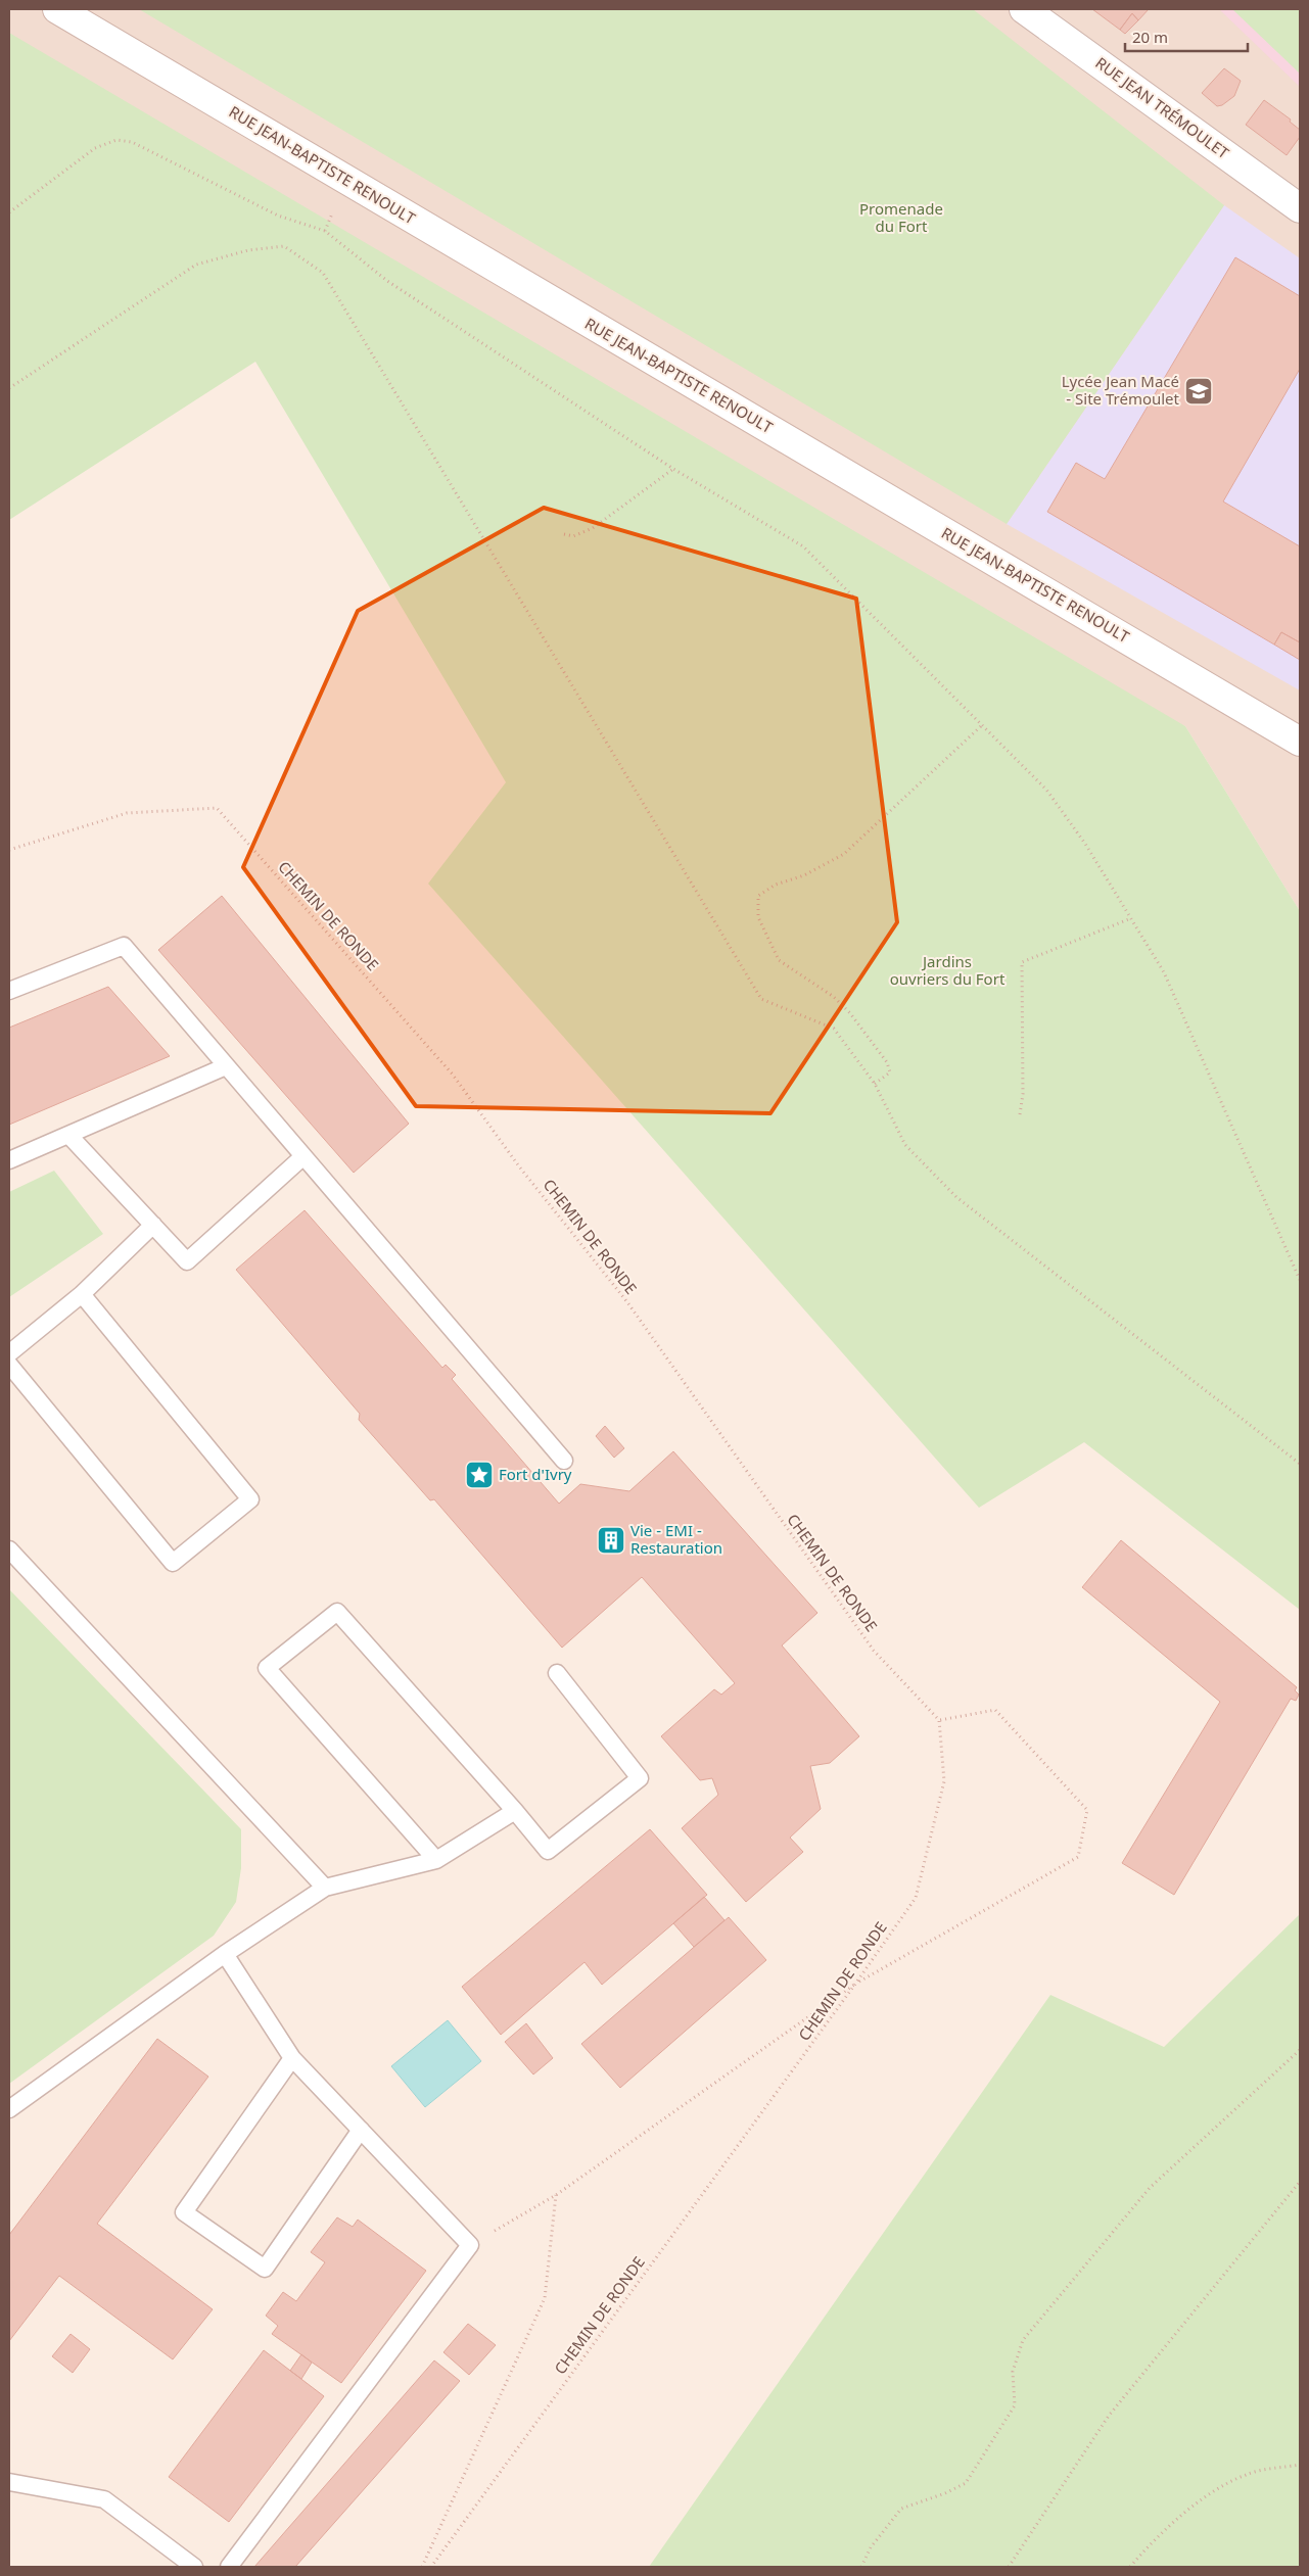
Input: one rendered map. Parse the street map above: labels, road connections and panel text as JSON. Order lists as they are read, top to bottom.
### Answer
{
  "streets": {
    "main road": ["RUE JEAN TRÉMOULET", "RUE JEAN-BAPTISTE RENOULT"],
    "path": ["CHEMIN DE RONDE"]
  },
  "parks": ["Promenade du Fort", "Jardins ouvriers du Fort"],
  "places": {
    "school or university": ["Lycée Jean Macé - Site Trémoulet"],
    "place": ["Fort d'Ivry"],
    "building": ["Vie - EMI - Restauration"]
  },
  "scale_bar": "20 m"
}
